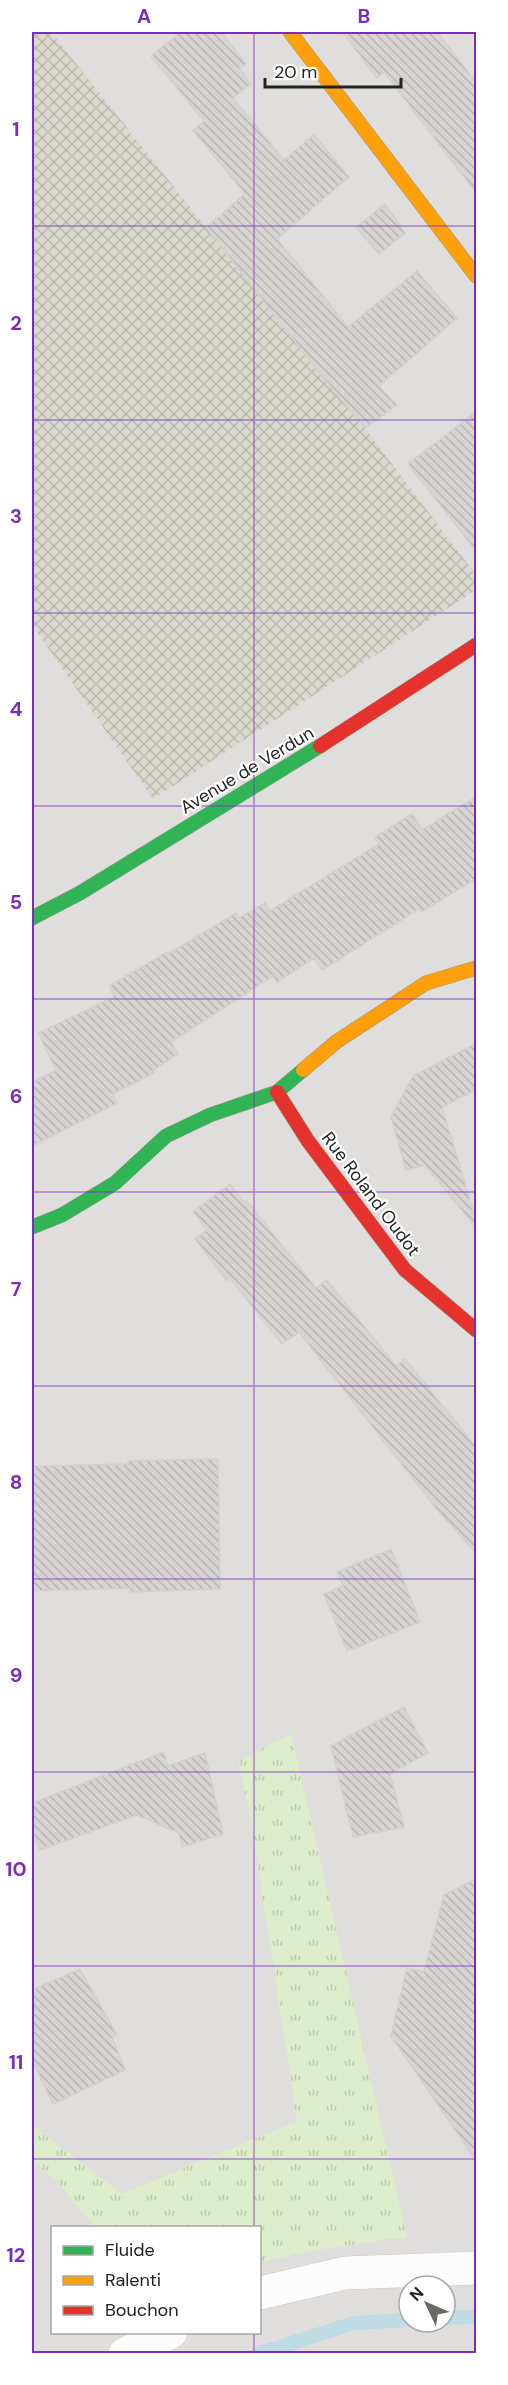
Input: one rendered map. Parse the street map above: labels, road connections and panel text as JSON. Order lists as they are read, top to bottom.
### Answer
{
  "streets": {
    "street": ["Avenue de Verdun", "Rue Roland Oudot"]
  },
  "legend": ["Fluide", "Ralenti", "Bouchon"],
  "scale_bar": "20 m",
  "north": "top left",
  "grid": {
    "columns": ["A", "B"],
    "rows": [
      "1",
      "2",
      "3",
      "4",
      "5",
      "6",
      "7",
      "8",
      "9",
      "10",
      "11",
      "12"
    ]
  }
}
